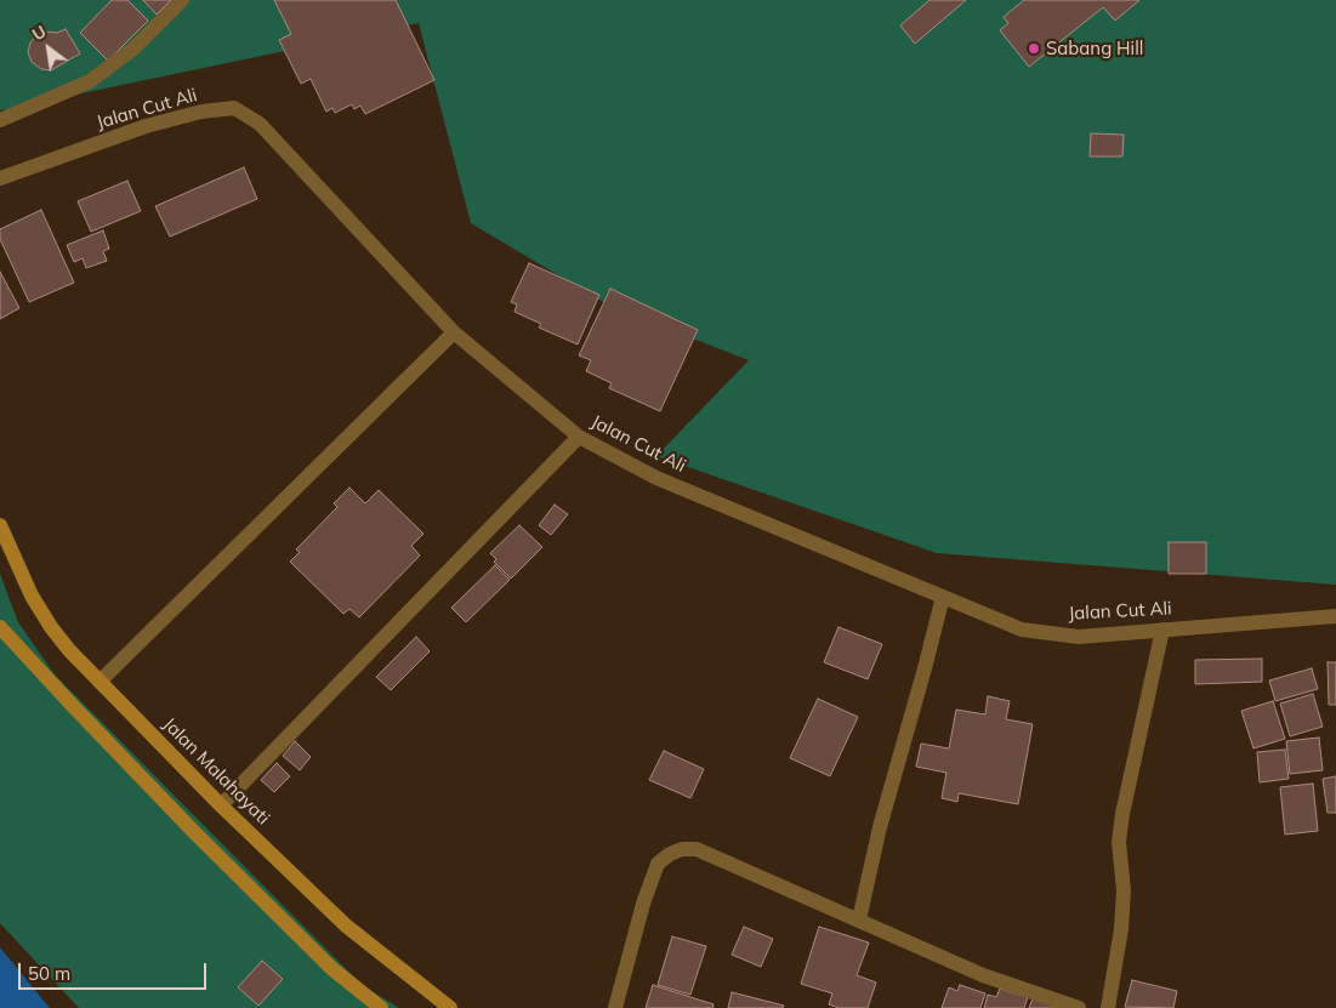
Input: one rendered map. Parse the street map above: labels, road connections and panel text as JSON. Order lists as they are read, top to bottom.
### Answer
{
  "streets": {
    "main road": ["Jalan Malahayati"],
    "street": ["Jalan Cut Ali"]
  },
  "places": ["Sabang Hill"],
  "scale_bar": "50 m",
  "north": "top left"
}
